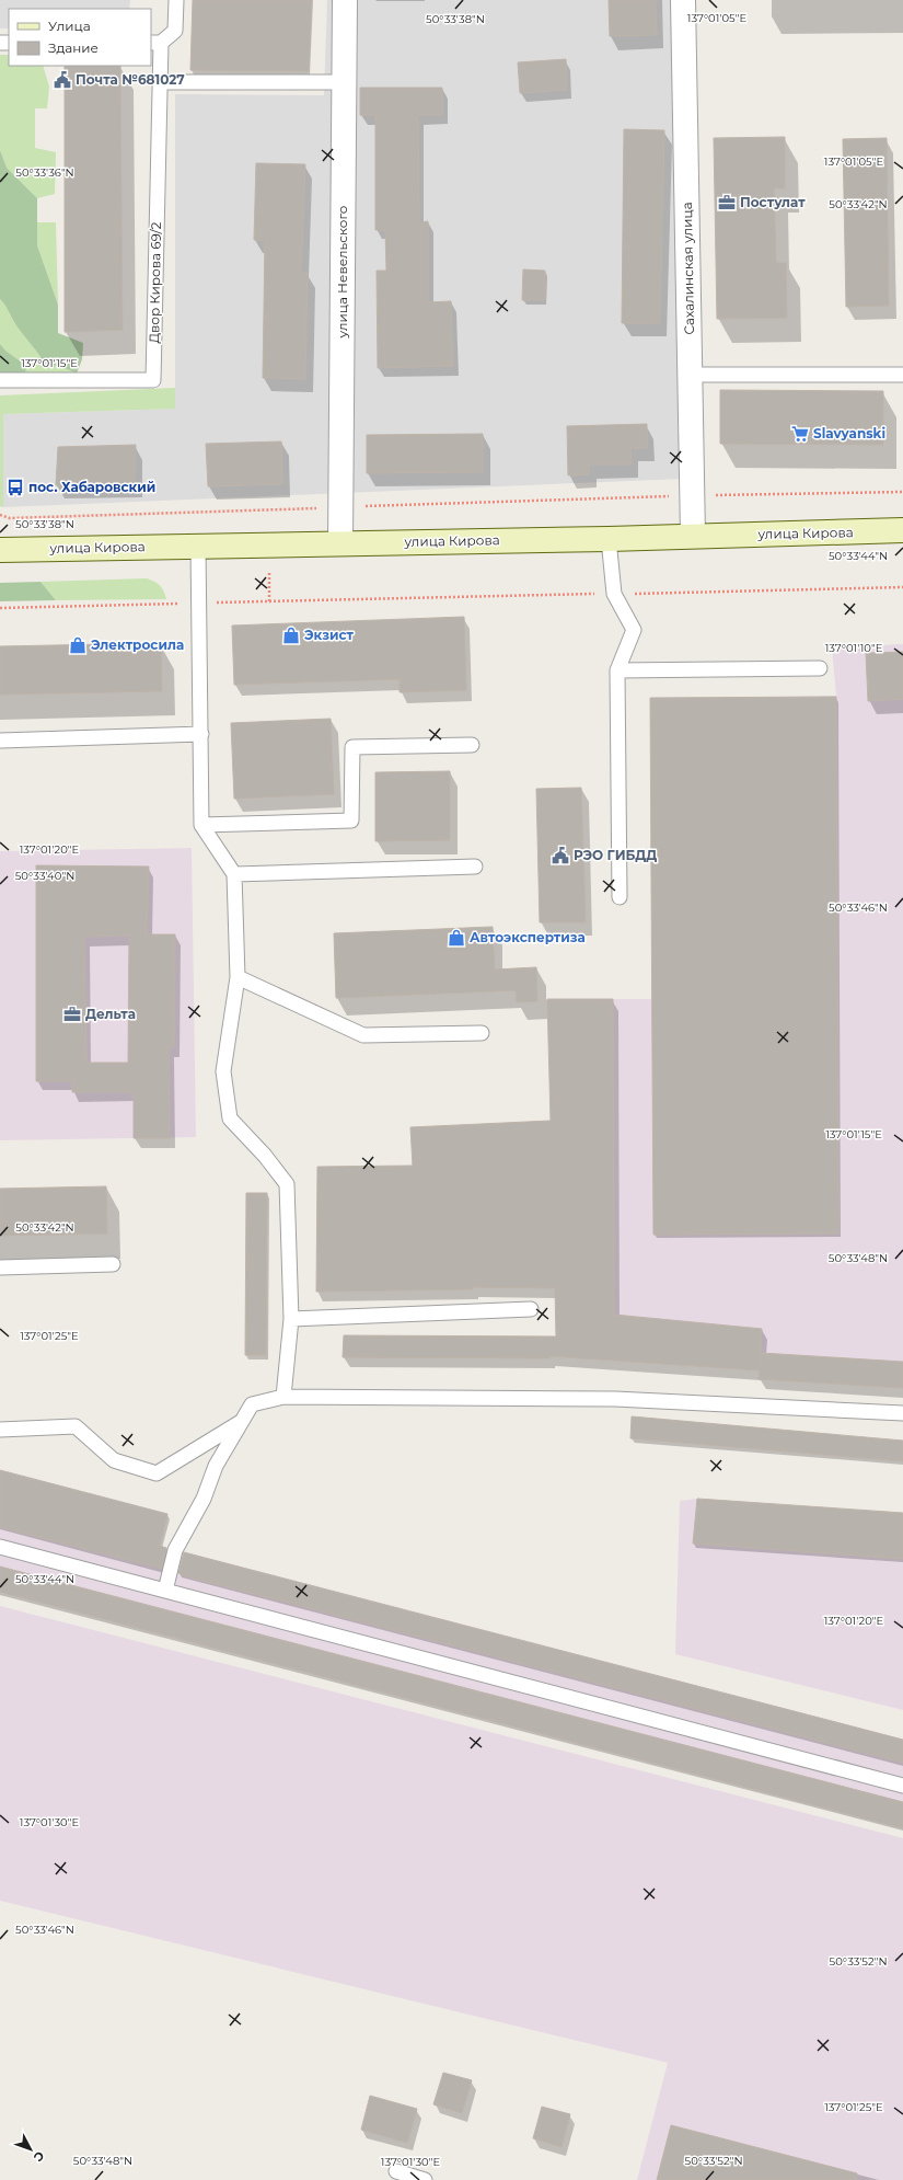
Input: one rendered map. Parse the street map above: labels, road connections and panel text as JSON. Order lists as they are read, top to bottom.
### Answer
{
  "streets": {
    "main road": ["улица Кирова"],
    "street": ["Сахалинская улица", "улица Невельского"],
    "lane": ["Двор Кирова 69/2"]
  },
  "crossings": [
    ["Сахалинская улица", "улица Кирова"],
    ["улица Невельского", "улица Кирова"]
  ],
  "places": {
    "public building": ["Почта №681027", "РЭО ГИБДД"],
    "office": ["Постулат", "Дельта"],
    "supermarket": ["Slavyanski"],
    "bus stop": ["пос. Хабаровский"],
    "shop": ["Экзист", "Электросила", "Автоэкспертиза"]
  },
  "legend": ["Улица", "Здание"],
  "north": "bottom right",
  "coordinates": [
    "137°01'05\"E",
    "50°33'38\"N",
    "50°33'36\"N",
    "50°33'42\"N",
    "137°01'15\"E",
    "50°33'44\"N",
    "137°01'10\"E",
    "137°01'20\"E",
    "50°33'40\"N",
    "50°33'46\"N",
    "50°33'48\"N",
    "137°01'25\"E",
    "137°01'30\"E",
    "50°33'52\"N"
  ]
}
